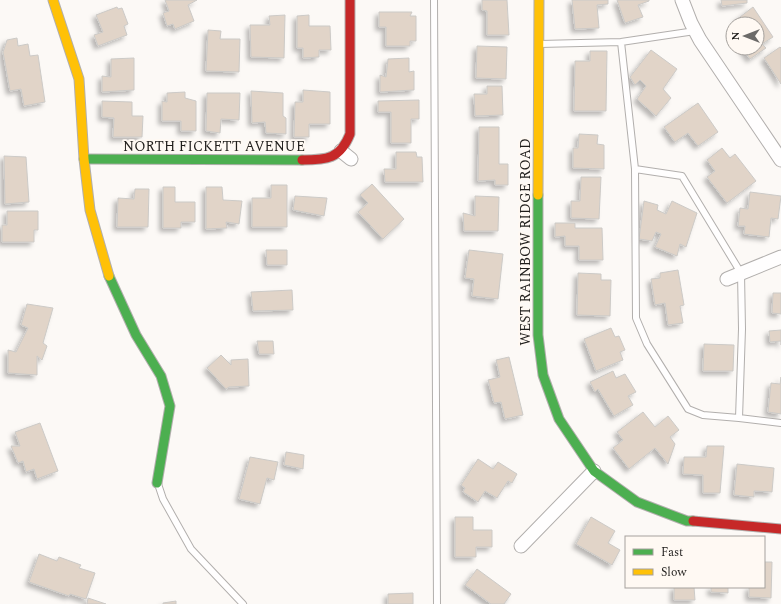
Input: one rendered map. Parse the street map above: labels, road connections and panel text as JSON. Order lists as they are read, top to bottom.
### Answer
{
  "streets": {
    "street": ["NORTH FICKETT AVENUE", "WEST RAINBOW RIDGE ROAD"]
  },
  "legend": ["Fast", "Slow"],
  "north": "left"
}
